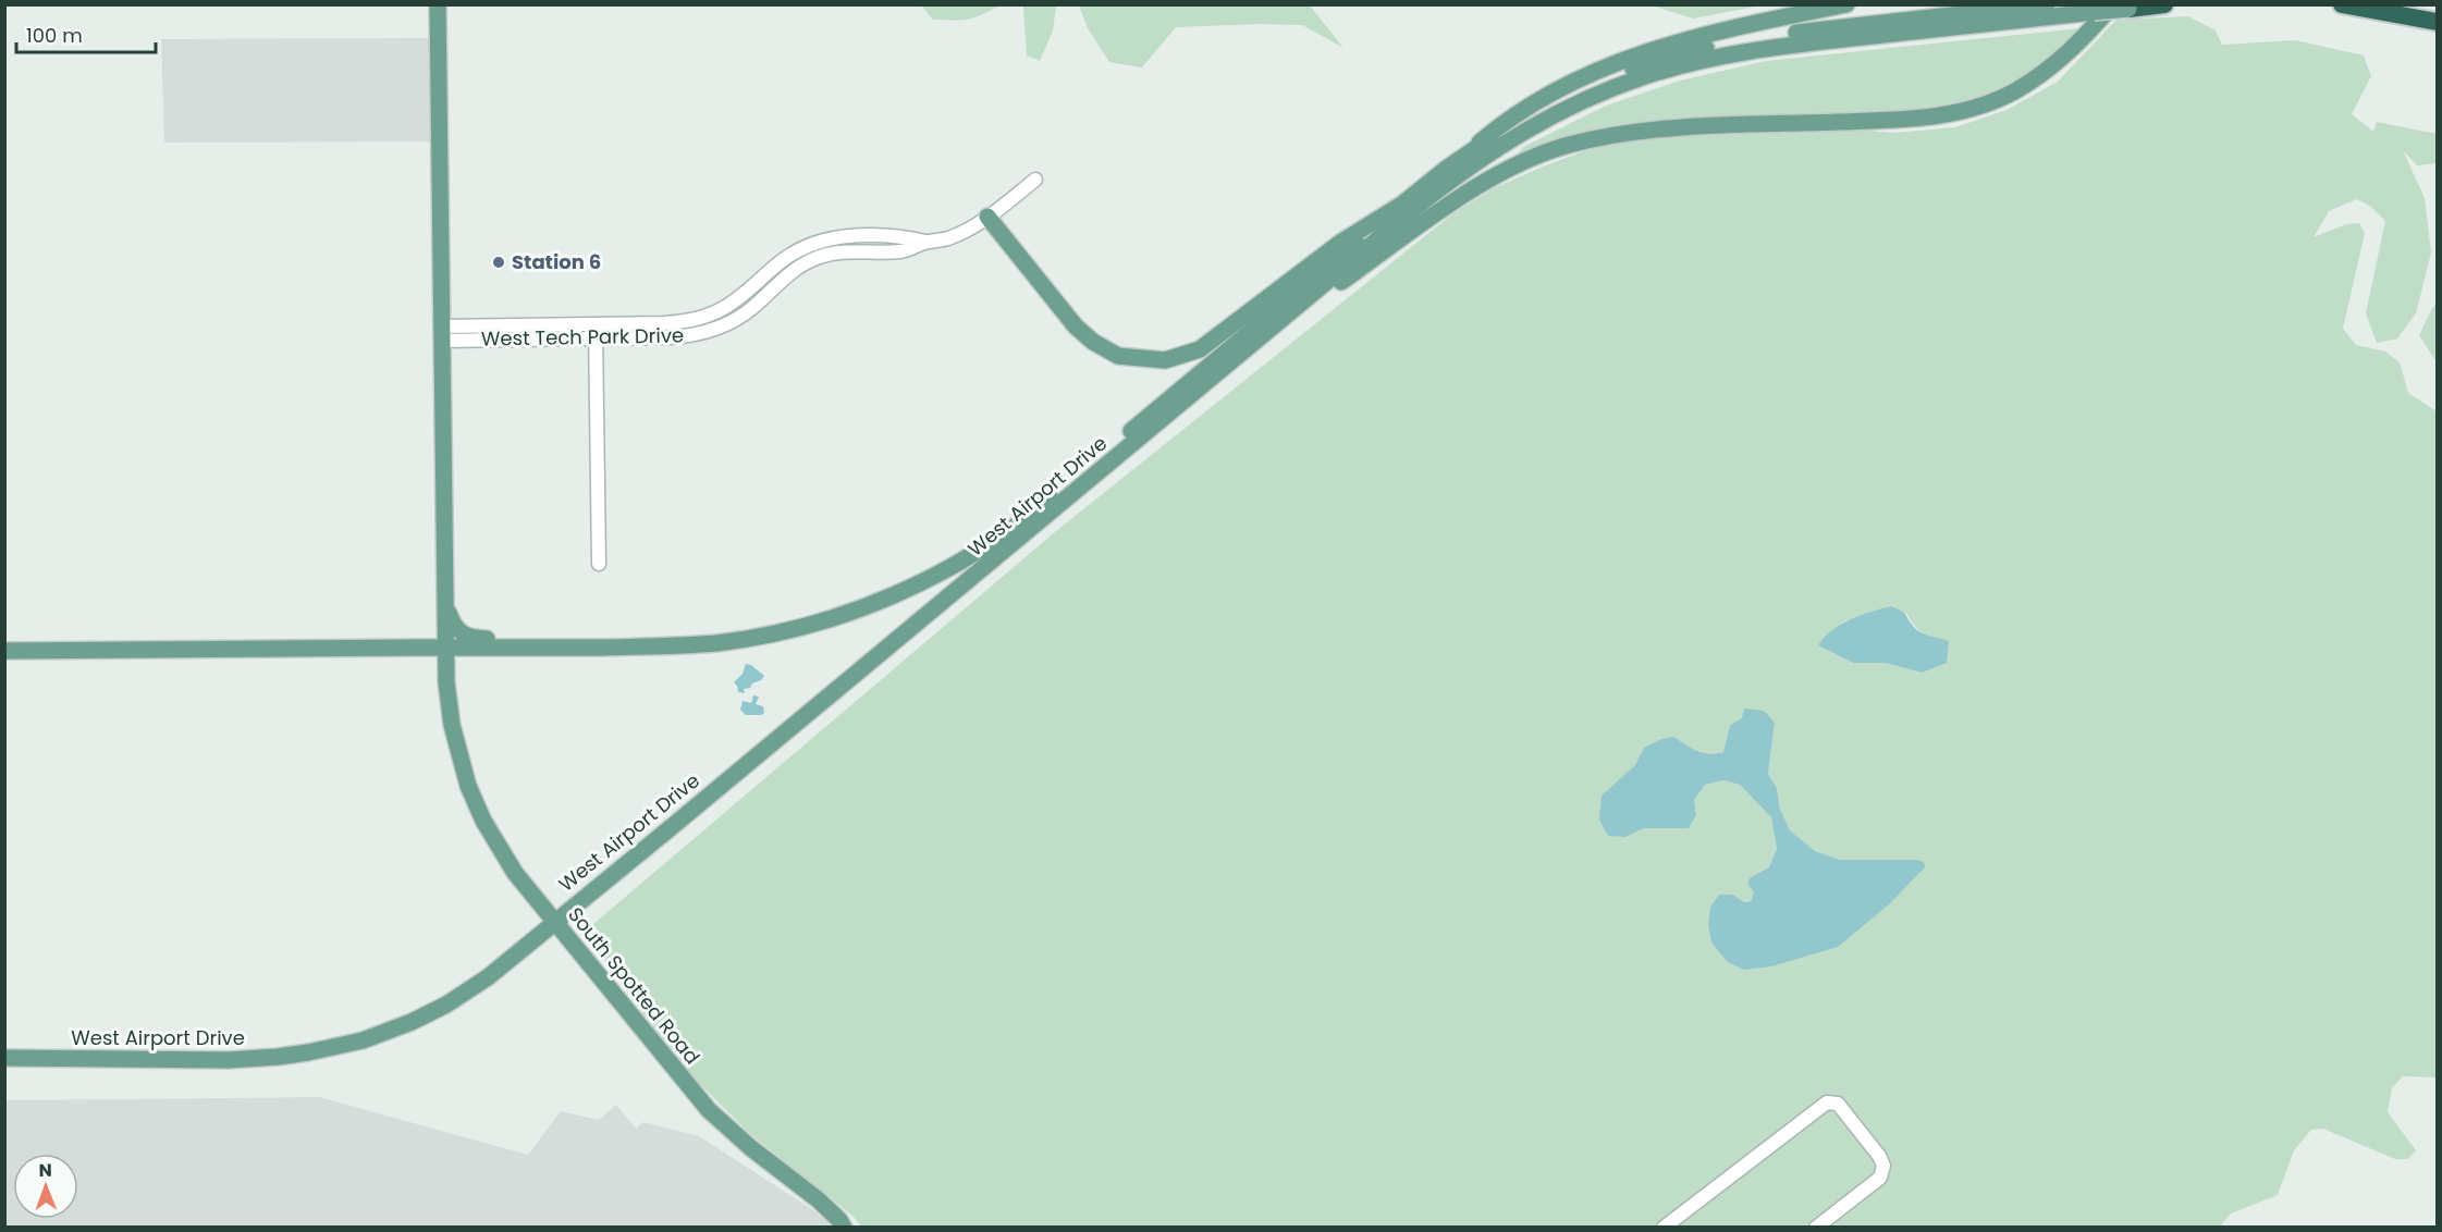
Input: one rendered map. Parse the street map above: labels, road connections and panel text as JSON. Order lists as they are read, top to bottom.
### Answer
{
  "streets": {
    "main road": ["West Airport Drive", "South Spotted Road"],
    "street": ["West Tech Park Drive"]
  },
  "crossings": [
    ["West Tech Park Drive", "South Spotted Road"],
    ["West Airport Drive", "South Spotted Road"]
  ],
  "places": ["Station 6"],
  "scale_bar": "100 m",
  "north": "top"
}
